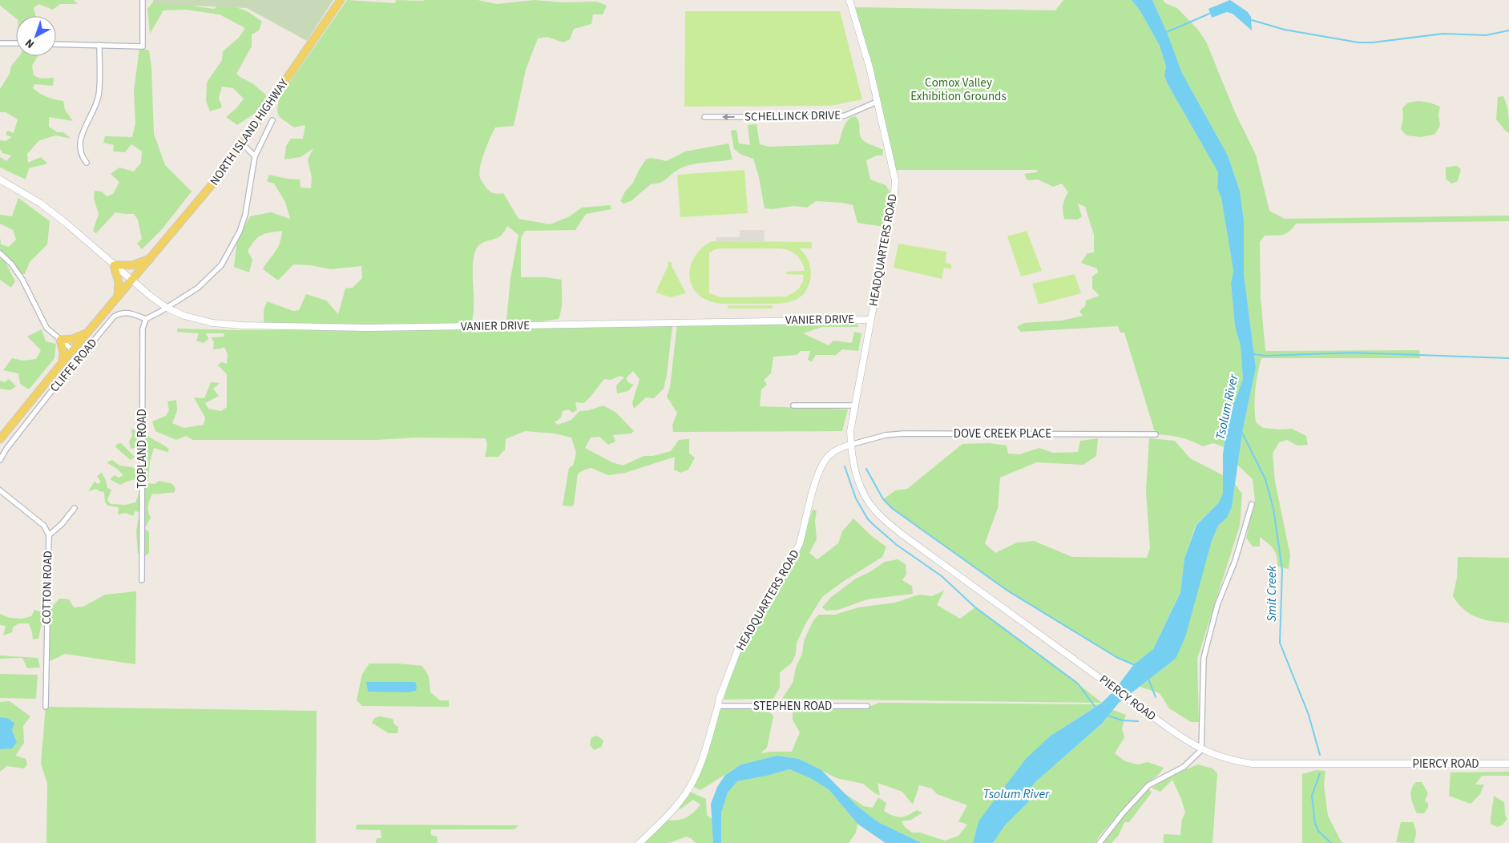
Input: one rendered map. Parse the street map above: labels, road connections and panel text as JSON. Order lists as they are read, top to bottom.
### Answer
{
  "streets": {
    "main road": [
      "NORTH ISLAND HIGHWAY",
      "HEADQUARTERS ROAD",
      "VANIER DRIVE",
      "PIERCY ROAD"
    ],
    "street": [
      "SCHELLINCK DRIVE",
      "CLIFFE ROAD",
      "DOVE CREEK PLACE",
      "TOPLAND ROAD",
      "COTTON ROAD",
      "STEPHEN ROAD"
    ]
  },
  "crossings": [
    ["SCHELLINCK DRIVE", "HEADQUARTERS ROAD"],
    ["NORTH ISLAND HIGHWAY", "VANIER DRIVE"],
    ["HEADQUARTERS ROAD", "VANIER DRIVE"],
    ["HEADQUARTERS ROAD", "DOVE CREEK PLACE"],
    ["HEADQUARTERS ROAD", "PIERCY ROAD"],
    ["HEADQUARTERS ROAD", "STEPHEN ROAD"],
    ["CLIFFE ROAD", "TOPLAND ROAD"],
    ["DOVE CREEK PLACE", "PIERCY ROAD"]
  ],
  "one_way": ["SCHELLINCK DRIVE"],
  "water": ["Tsolum River", "Smit Creek"],
  "parks": ["Comox Valley Exhibition Grounds"],
  "north": "bottom left"
}
